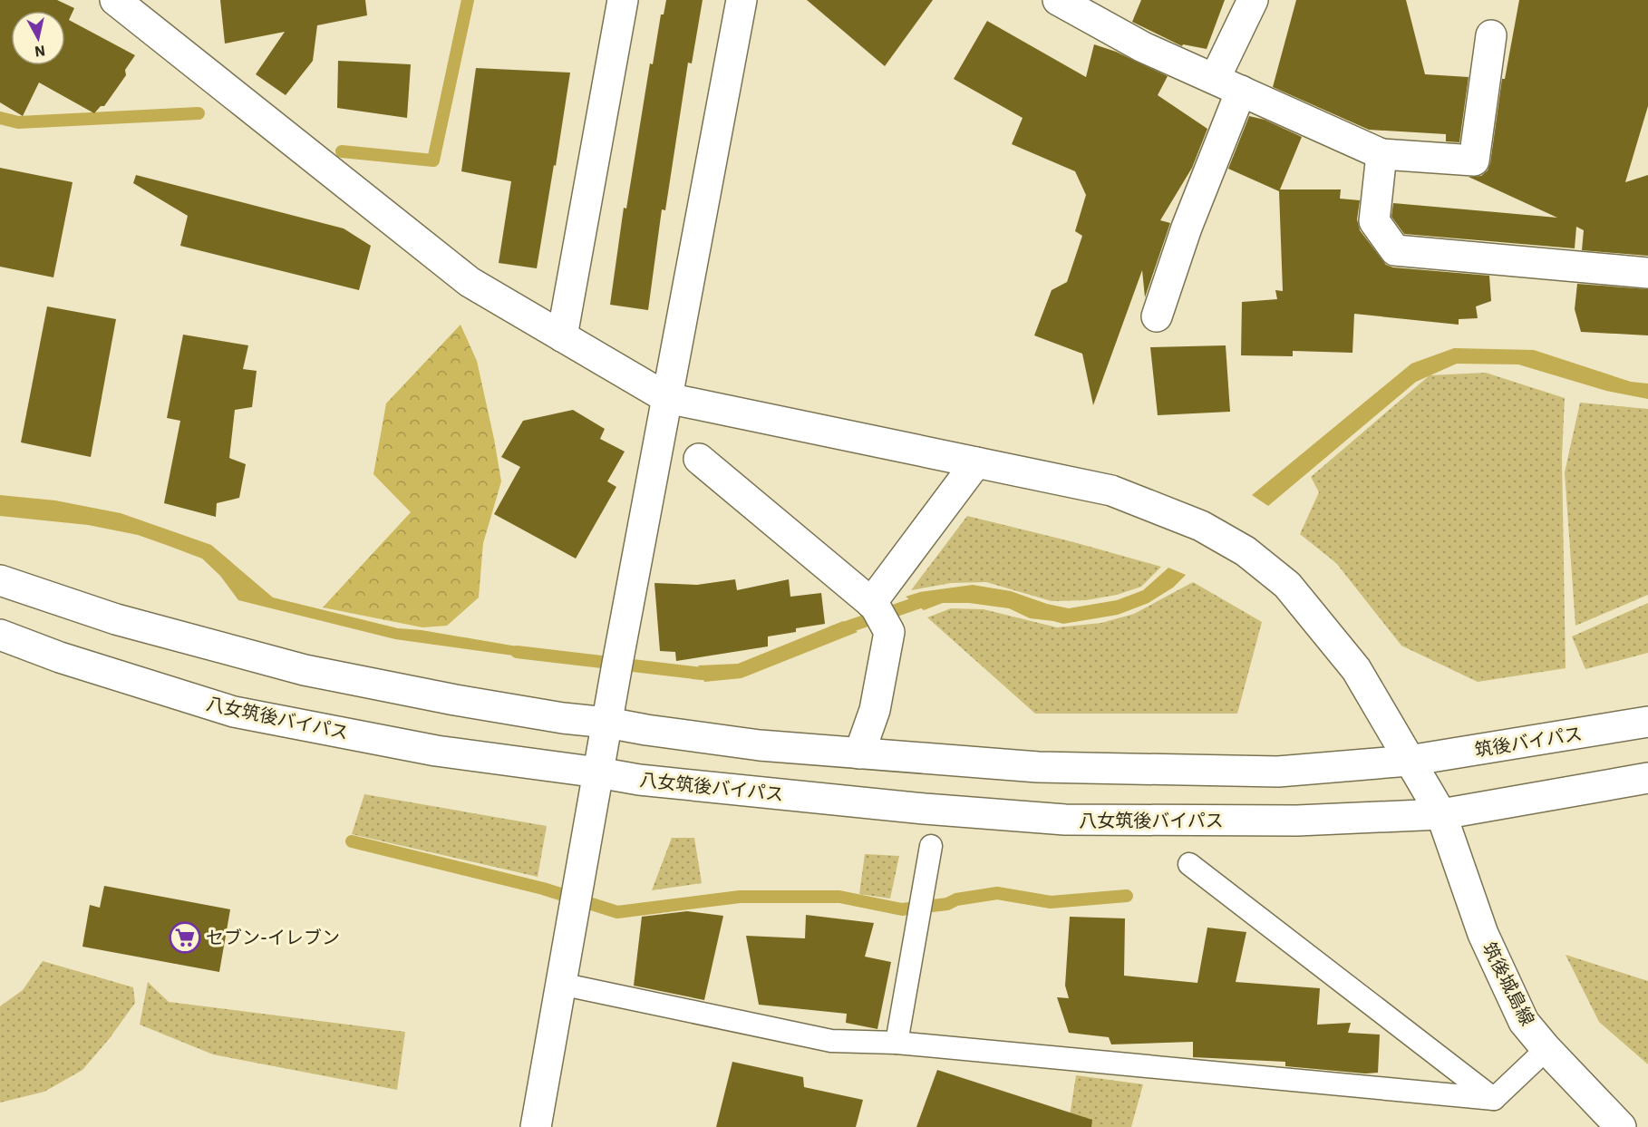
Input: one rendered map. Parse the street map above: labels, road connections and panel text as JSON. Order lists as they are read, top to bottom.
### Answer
{
  "streets": {
    "main road": ["八女筑後バイパス", "筑後バイパス", "筑後城島線"]
  },
  "crossings": [
    ["八女筑後バイパス", "筑後城島線"],
    ["筑後バイパス", "筑後城島線"]
  ],
  "places": {
    "supermarket": ["セブン-イレブン"]
  },
  "north": "bottom"
}
